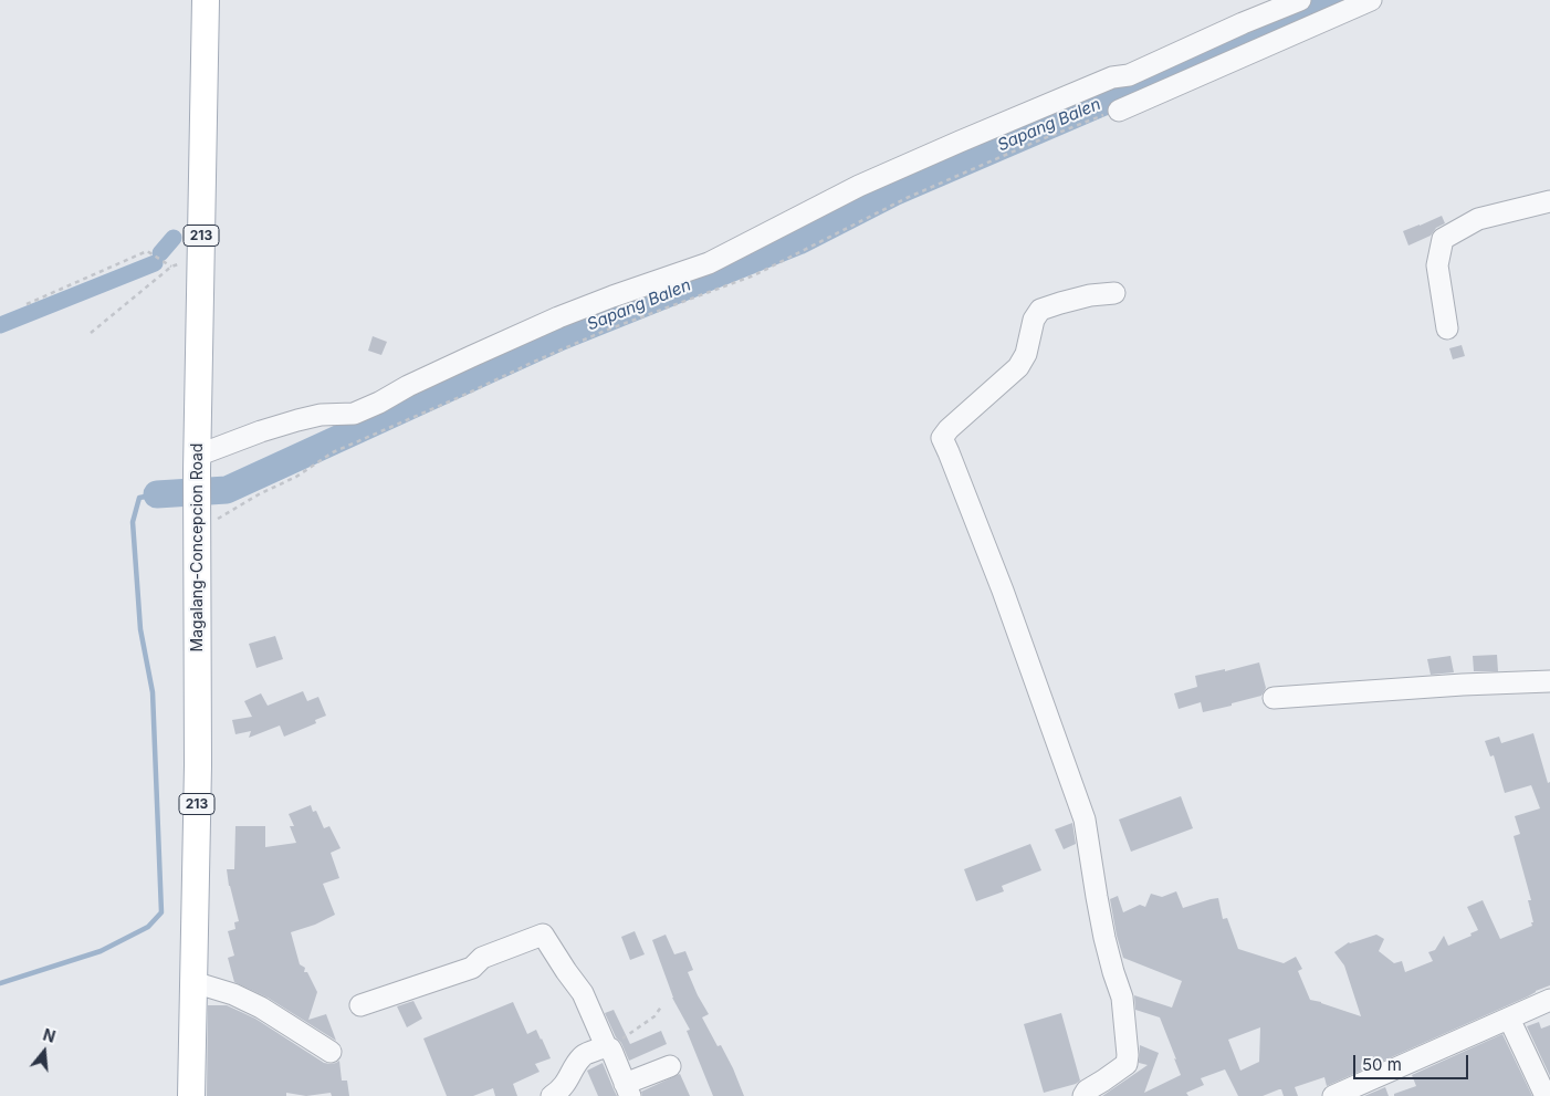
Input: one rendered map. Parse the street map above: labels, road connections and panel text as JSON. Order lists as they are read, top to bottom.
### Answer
{
  "streets": {
    "main road": ["213", "Magalang-Concepcion Road"]
  },
  "water": ["Sapang Balen"],
  "scale_bar": "50 m",
  "north": "top"
}
